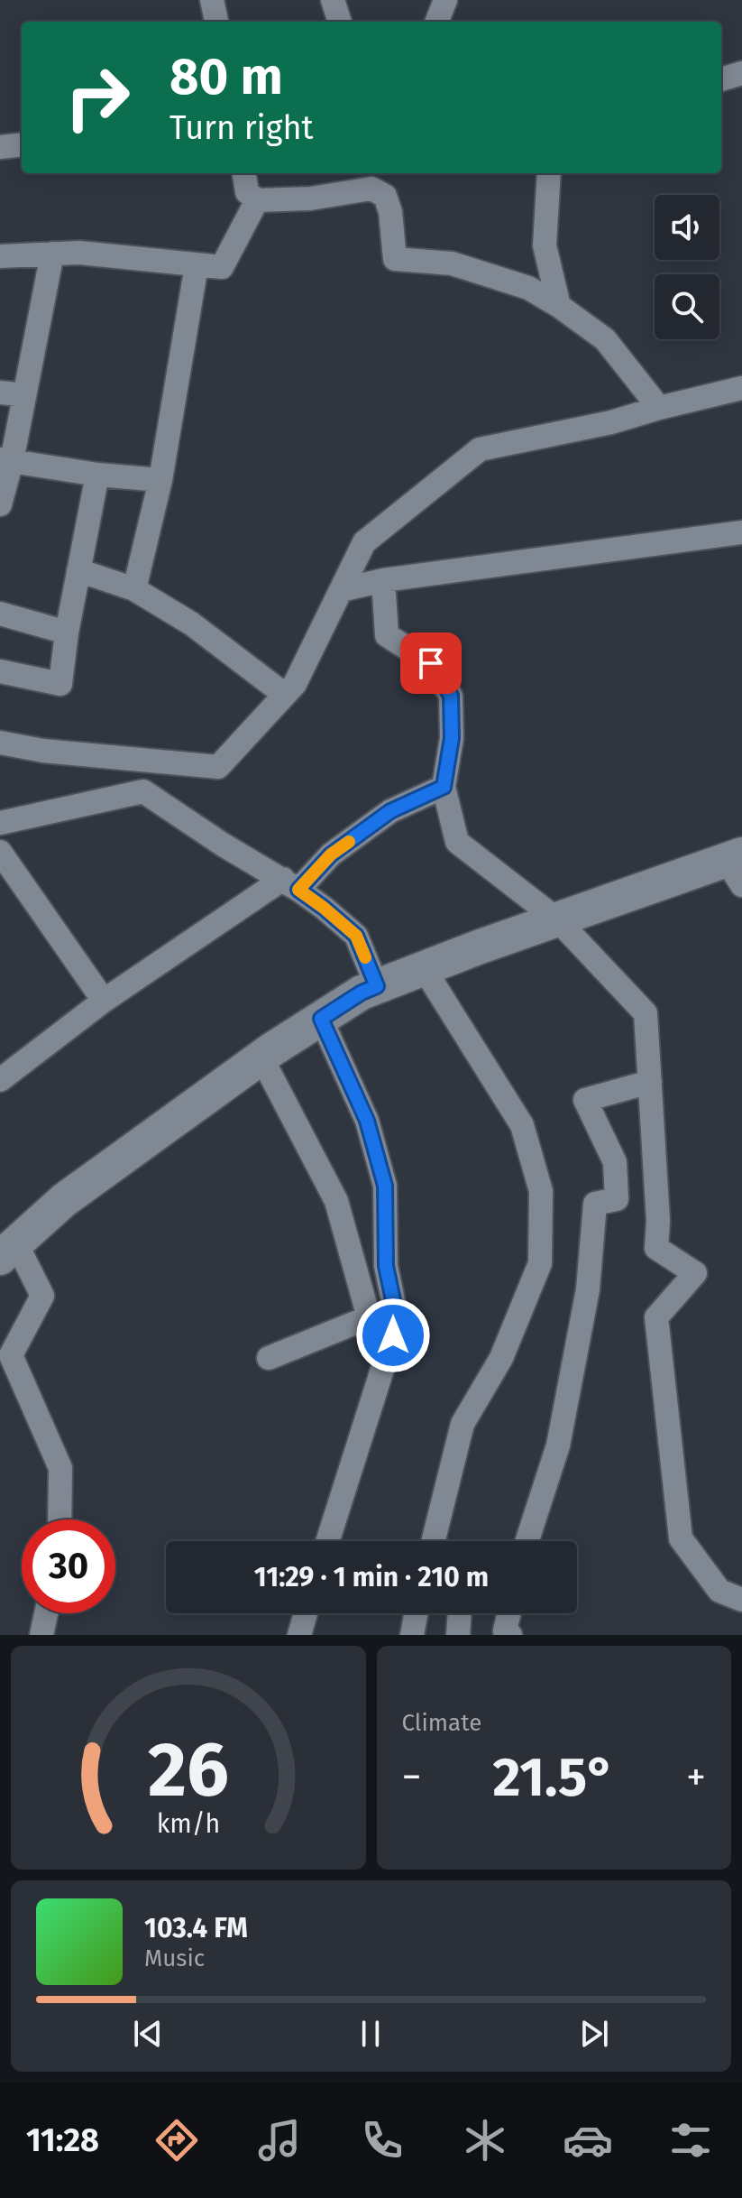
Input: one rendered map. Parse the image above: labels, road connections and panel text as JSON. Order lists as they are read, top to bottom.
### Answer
{
  "page": {
    "turn": ["80 m", "Turn right"],
    "limit": "30",
    "trip": "11:29 · 1 min · 210 m",
    "tile": "Climate",
    "heat": ["−", "21.5°", "+"],
    "song": ["103.4 FM", "Music"],
    "tabs": "11:28",
    "gauge": ["26", "km/h"]
  }
}
